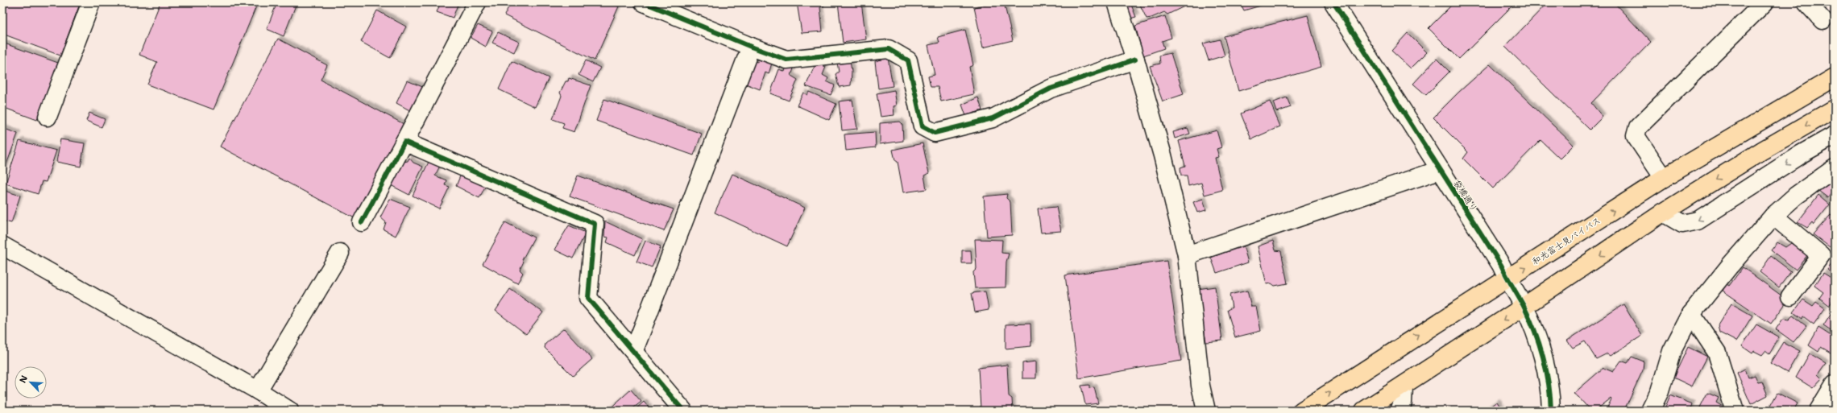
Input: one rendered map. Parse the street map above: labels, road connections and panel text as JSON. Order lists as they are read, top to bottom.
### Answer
{
  "streets": {
    "highway": ["和光富士見バイパス"],
    "street": ["袋橋通り"]
  },
  "crossings": [
    ["袋橋通り", "和光富士見バイパス"]
  ],
  "north": "top left"
}
